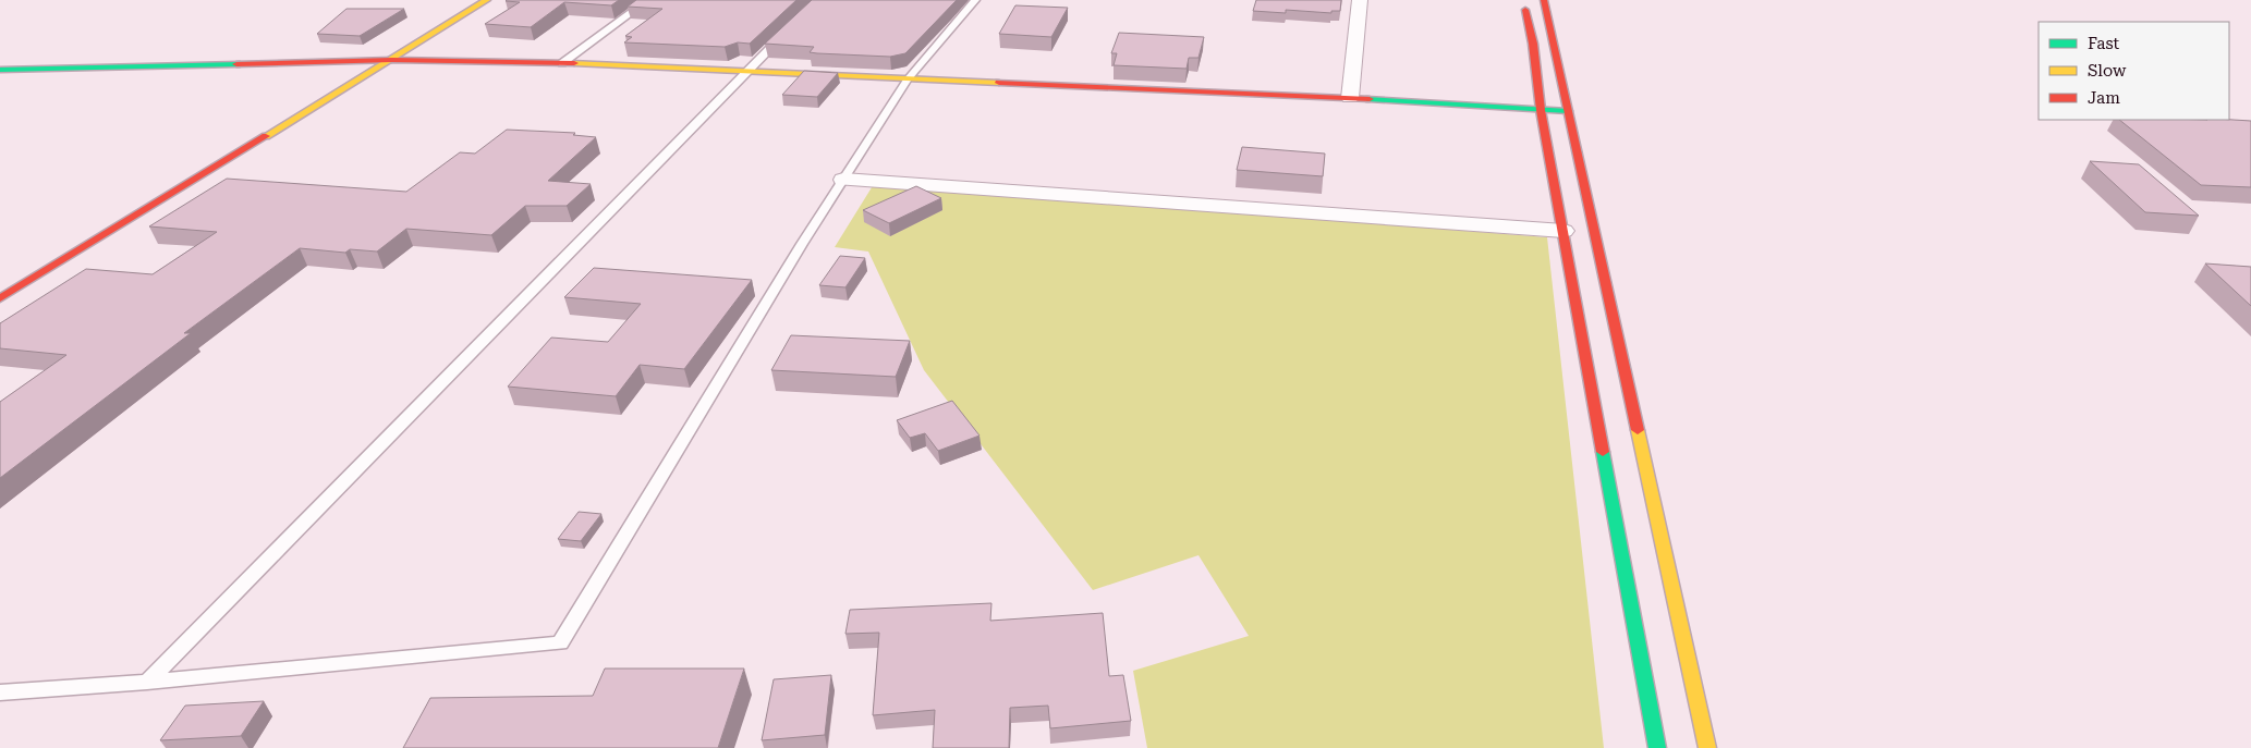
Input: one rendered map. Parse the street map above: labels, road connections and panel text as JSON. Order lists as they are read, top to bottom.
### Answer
{
  "legend": ["Fast", "Slow", "Jam"]
}
